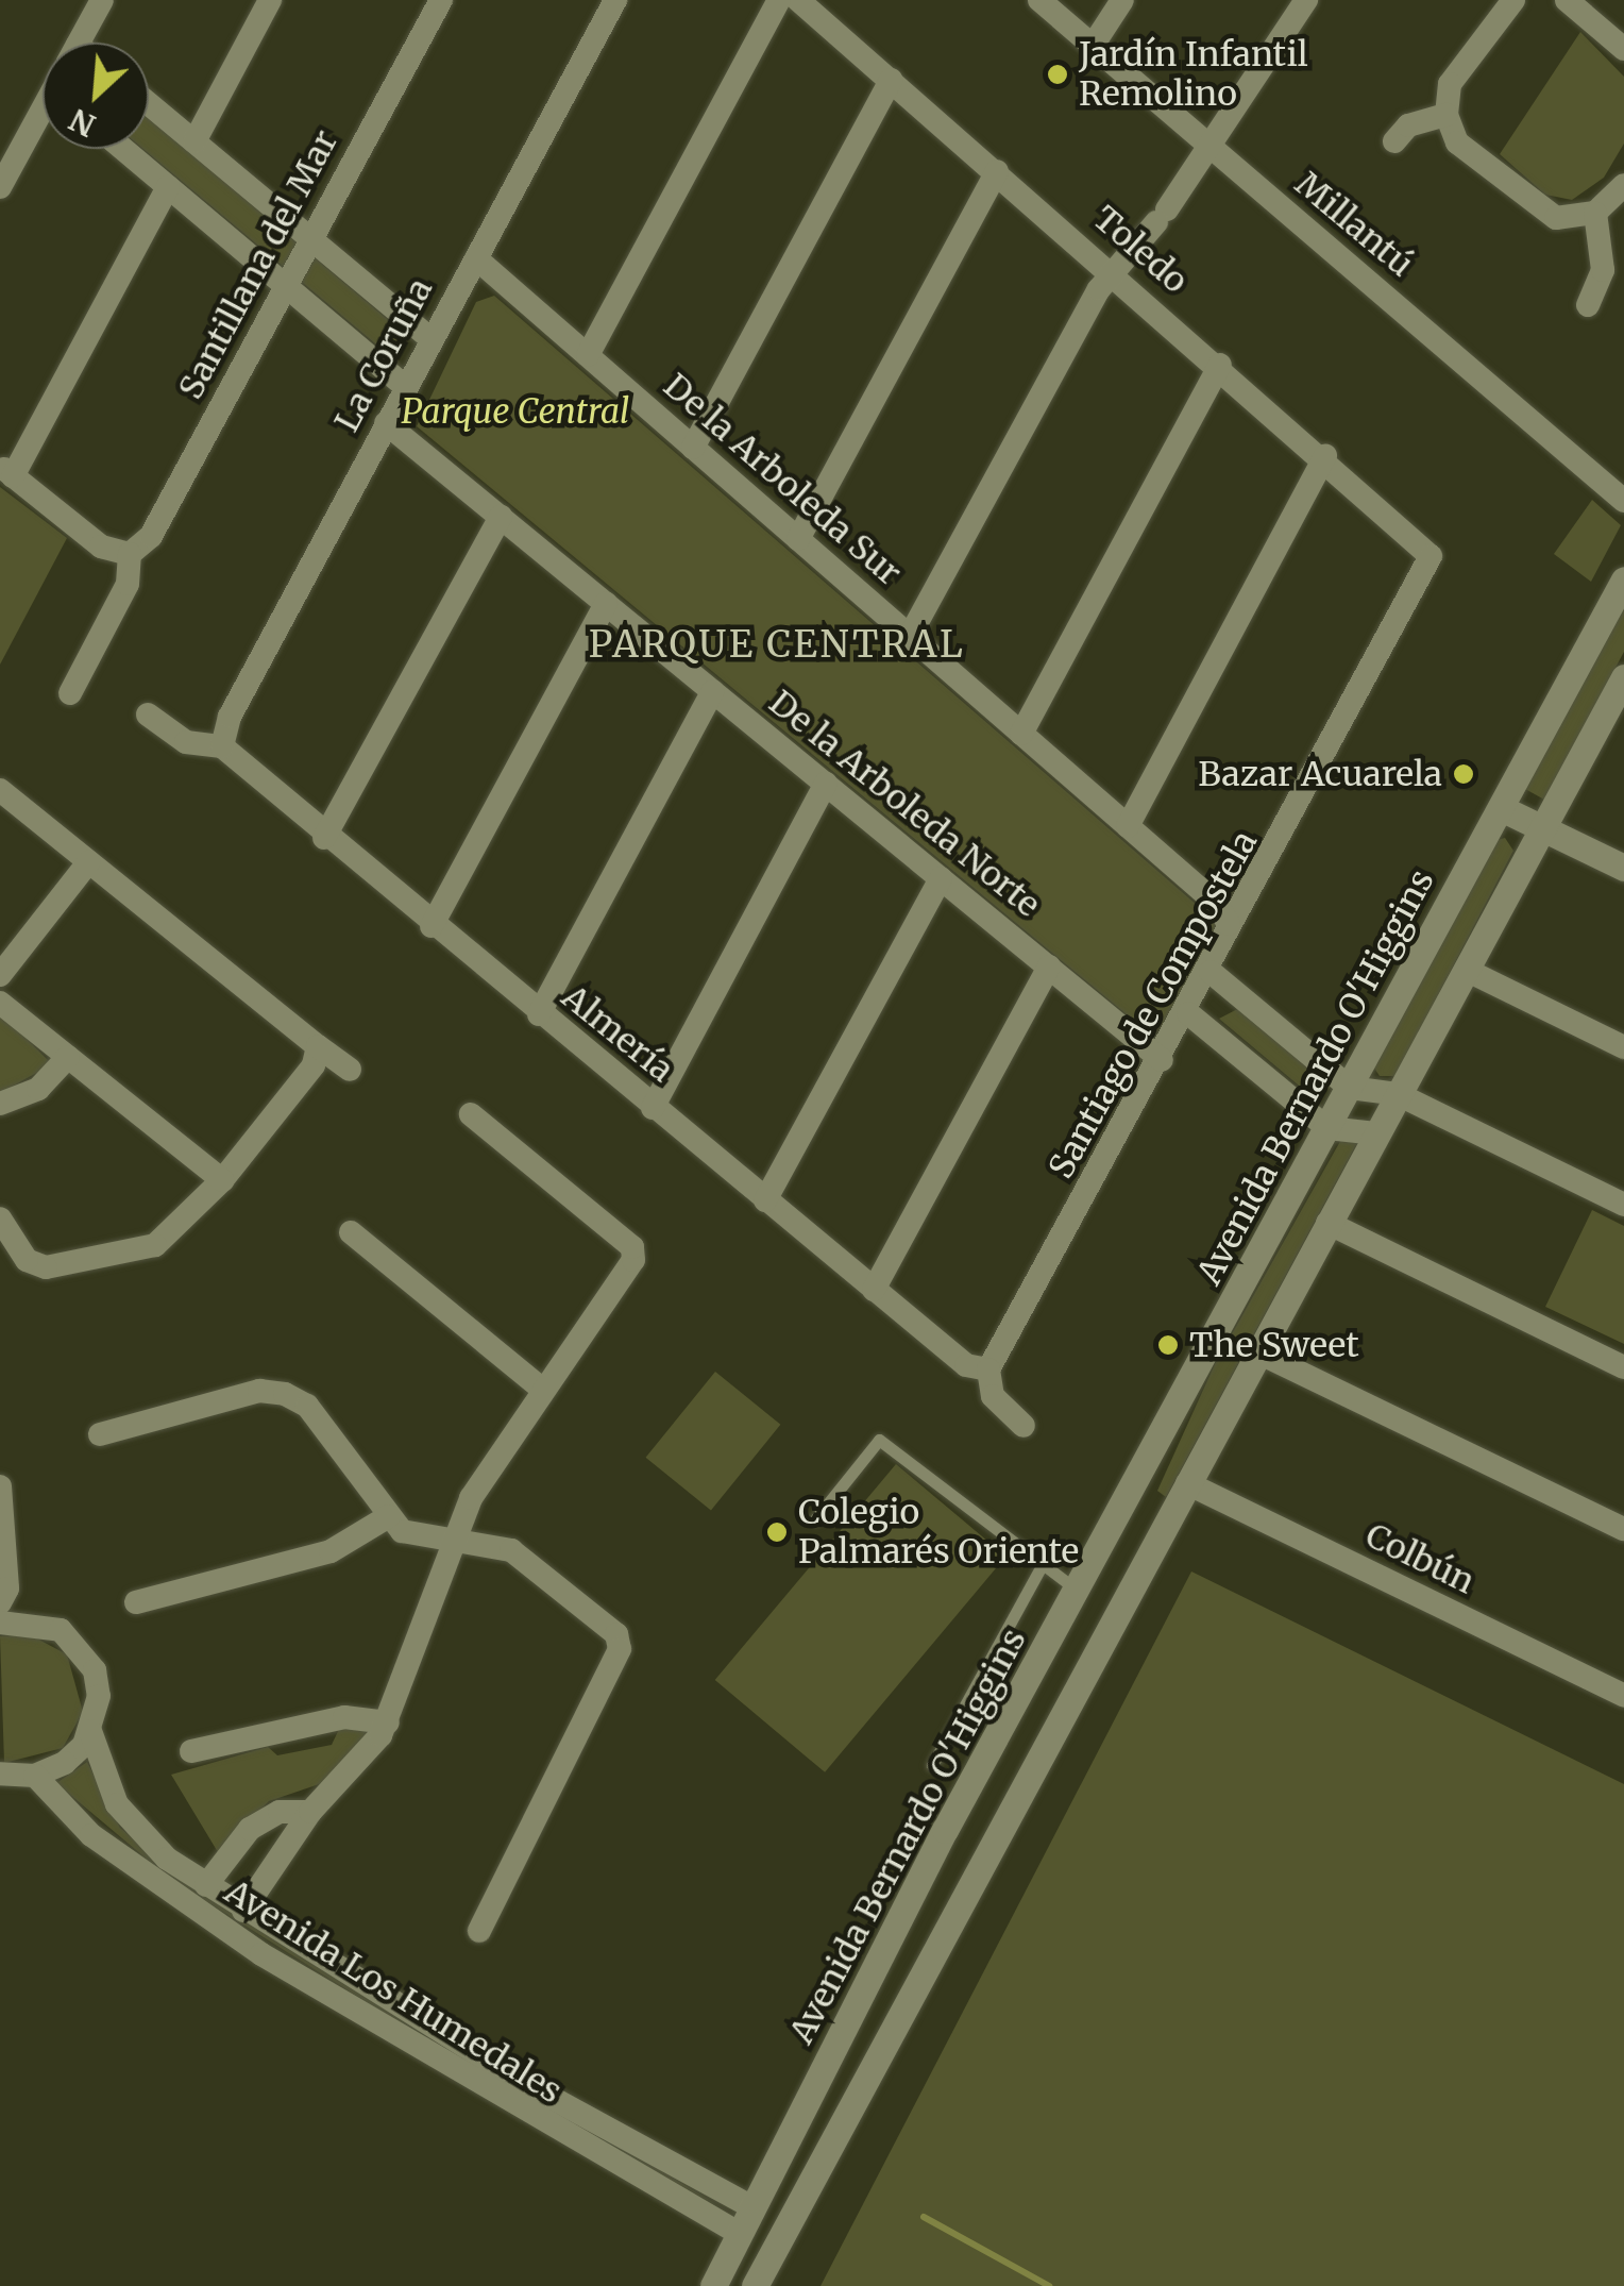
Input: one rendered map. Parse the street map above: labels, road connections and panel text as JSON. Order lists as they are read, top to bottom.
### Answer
{
  "streets": {
    "main road": ["Avenida Bernardo O'Higgins"],
    "street": [
      "Millantú",
      "Toledo",
      "Santillana del Mar",
      "La Coruña",
      "De la Arboleda Sur",
      "De la Arboleda Norte",
      "Santiago de Compostela",
      "Almería",
      "Colbún",
      "Avenida Los Humedales"
    ]
  },
  "crossings": [
    ["Toledo", "Santiago de Compostela"],
    ["La Coruña", "De la Arboleda Sur"],
    ["La Coruña", "De la Arboleda Norte"],
    ["La Coruña", "Almería"],
    ["De la Arboleda Sur", "Santiago de Compostela"],
    ["De la Arboleda Norte", "Santiago de Compostela"],
    ["Santiago de Compostela", "Almería"],
    ["Avenida Bernardo O'Higgins", "Avenida Los Humedales"]
  ],
  "districts": ["PARQUE CENTRAL"],
  "parks": ["Parque Central"],
  "places": [
    "Jardín Infantil Remolino",
    "Bazar Acuarela",
    "The Sweet",
    "Colegio Palmarés Oriente"
  ],
  "north": "bottom left"
}
